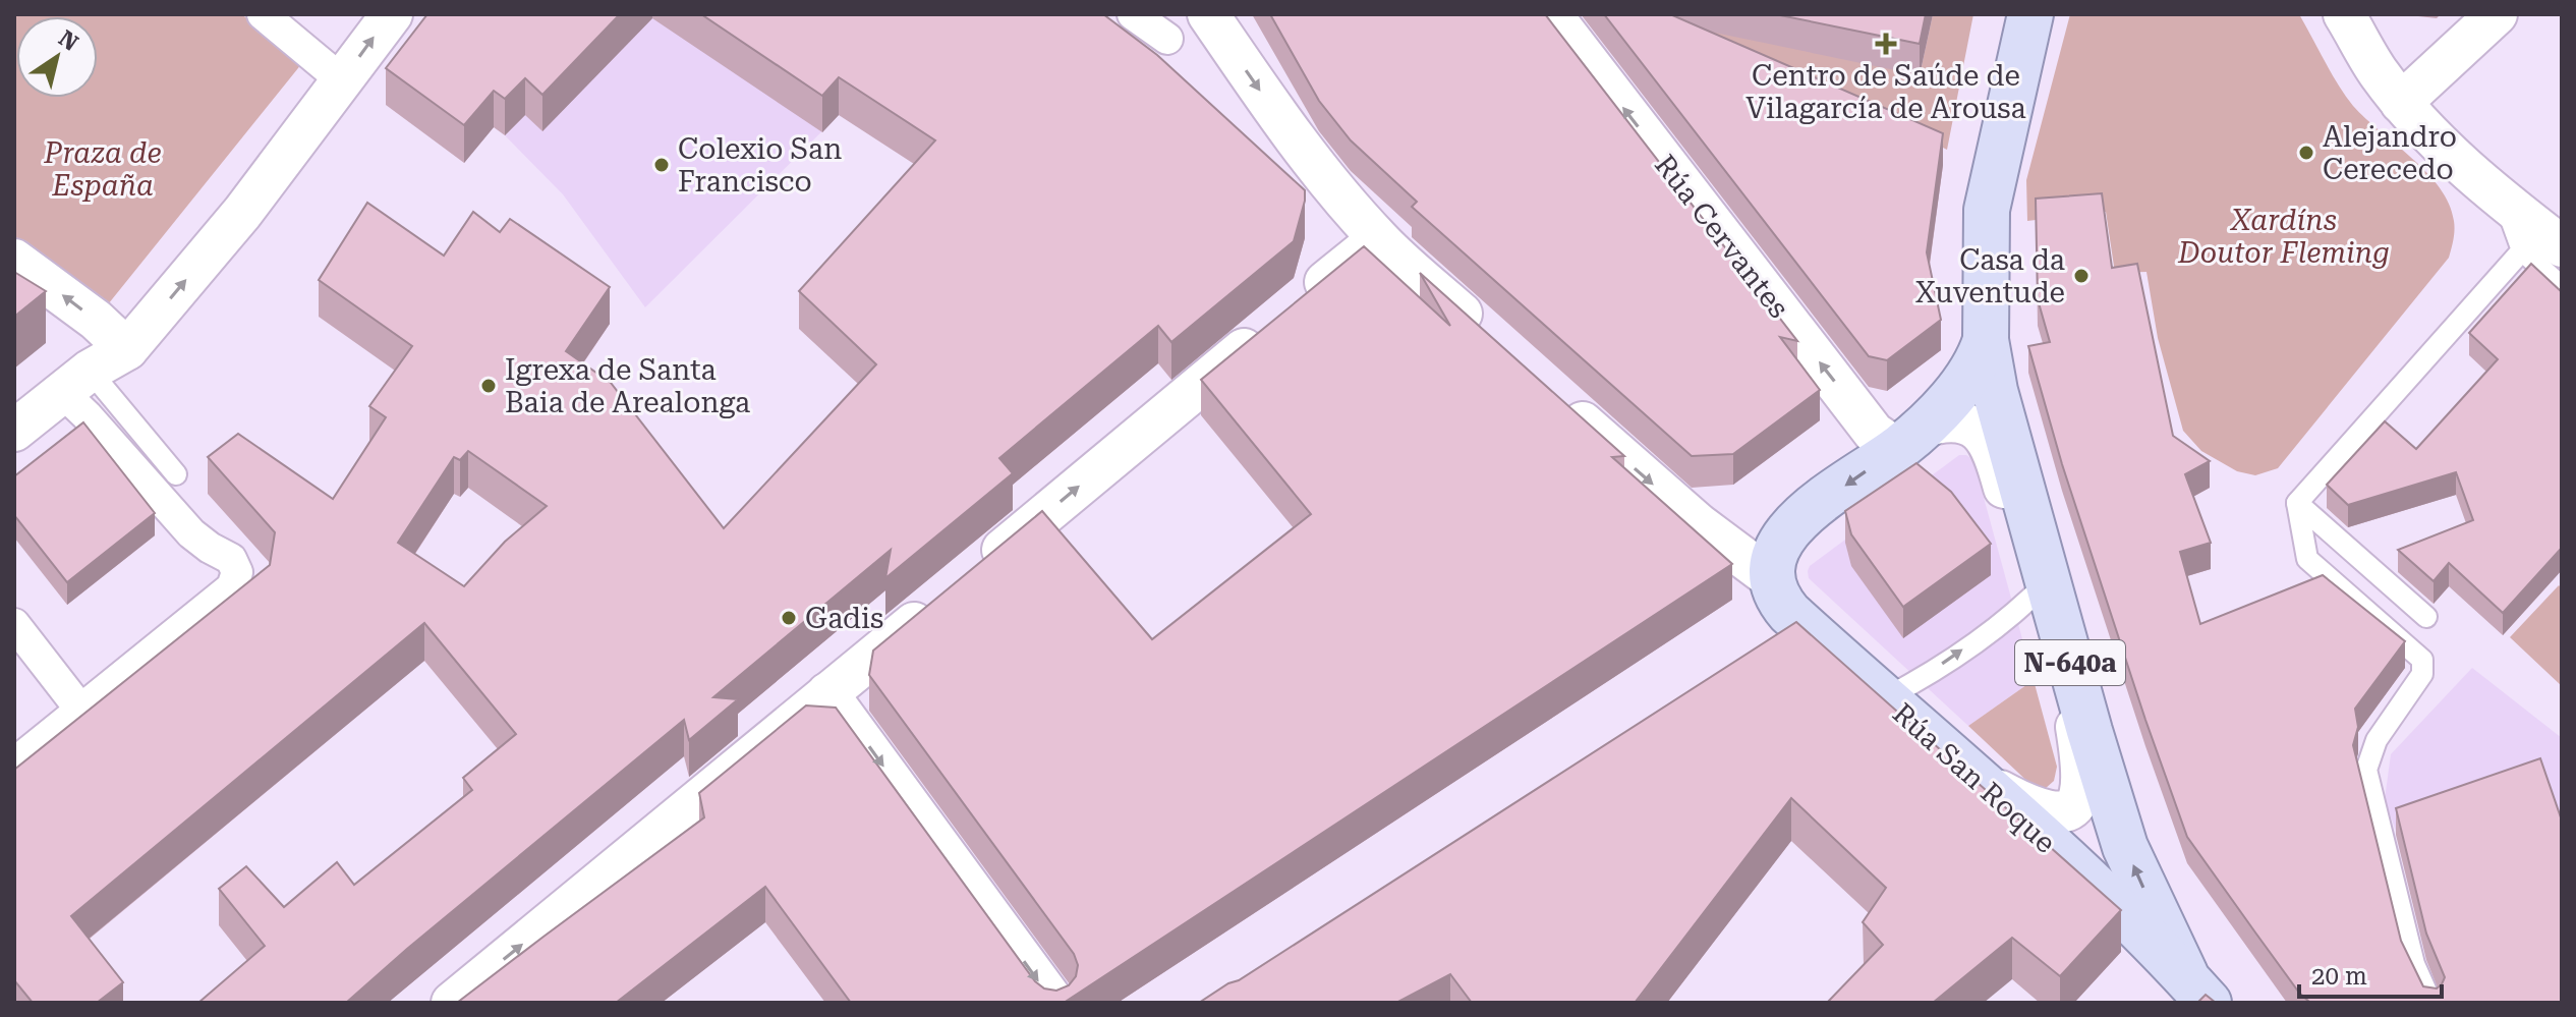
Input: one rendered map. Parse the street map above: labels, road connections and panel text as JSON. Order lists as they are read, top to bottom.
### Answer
{
  "streets": {
    "main road": ["N-640a", "Rúa San Roque"],
    "street": ["Rúa Cervantes"]
  },
  "crossings": [
    ["Rúa Cervantes", "N-640a"],
    ["Rúa Cervantes", "Rúa San Roque"],
    ["N-640a", "Rúa San Roque"]
  ],
  "parks": ["Praza de España", "Xardíns Doutor Fleming"],
  "places": {
    "health": ["Centro de Saúde de Vilagarcía de Arousa"],
    "other": [
      "Alejandro Cerecedo",
      "Colexio San Francisco",
      "Casa da Xuventude",
      "Igrexa de Santa Baia de Arealonga",
      "Gadis"
    ]
  },
  "scale_bar": "20 m",
  "north": "top right"
}
